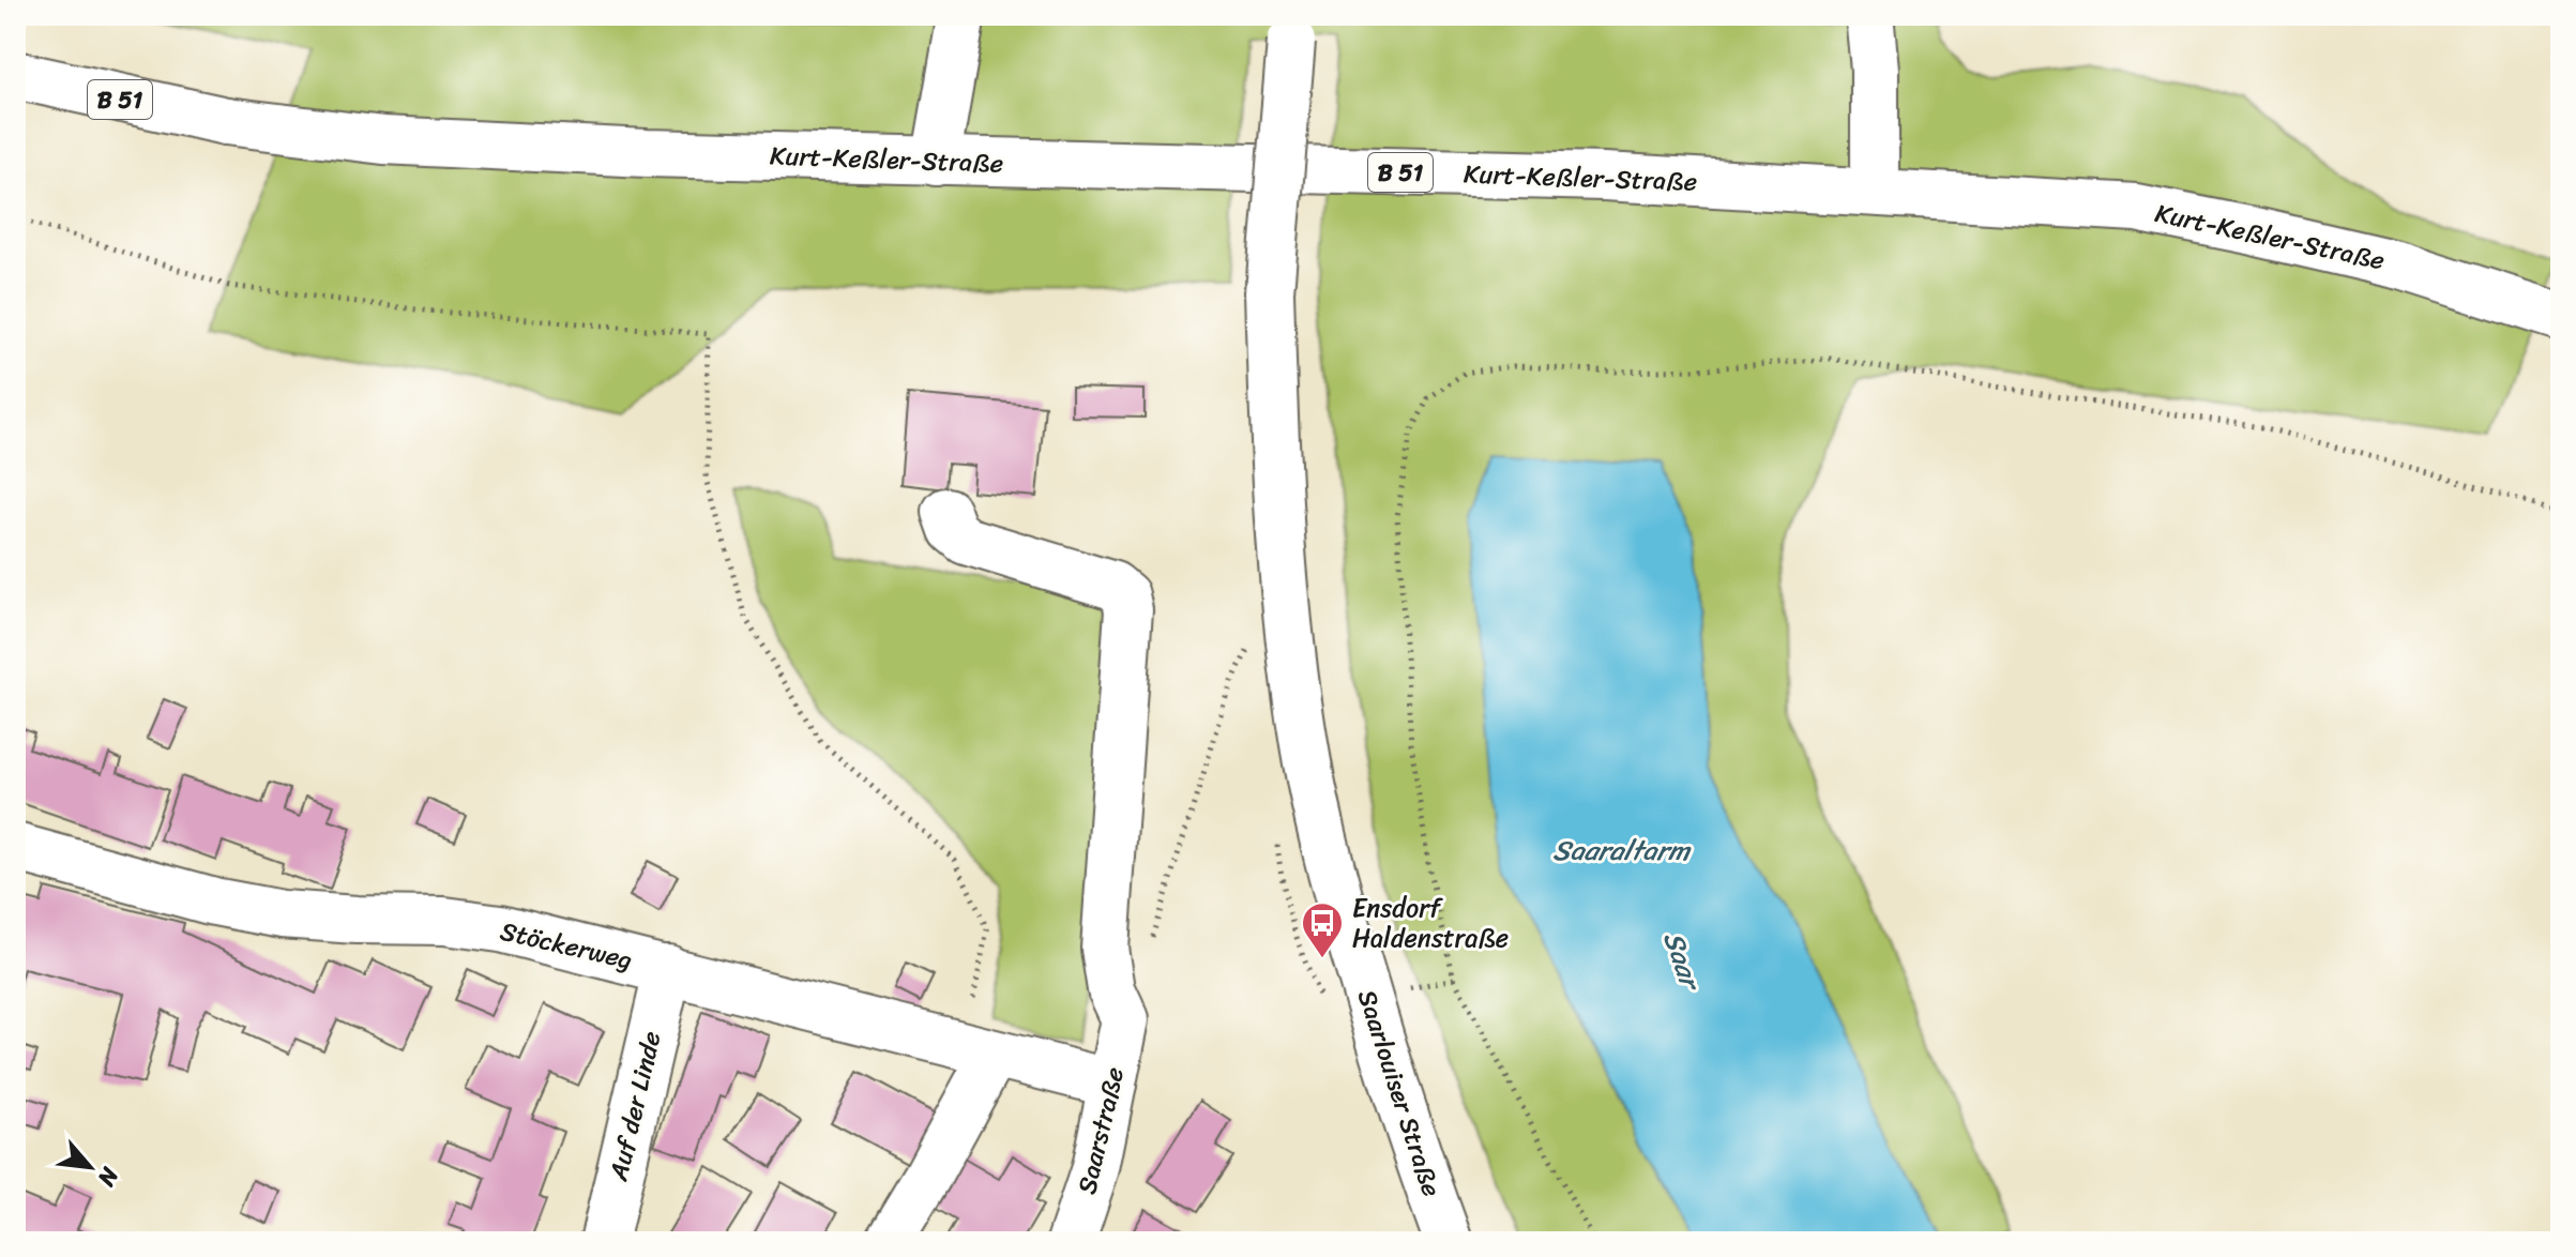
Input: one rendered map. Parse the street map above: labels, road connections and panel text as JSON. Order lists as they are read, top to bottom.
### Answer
{
  "streets": {
    "main road": [
      "B 51",
      "Kurt-Keßler-Straße",
      "Stöckerweg",
      "Saarlouiser Straße",
      "Auf der Linde",
      "Saarstraße"
    ]
  },
  "crossings": [
    ["Stöckerweg", "Auf der Linde"],
    ["Stöckerweg", "Saarstraße"]
  ],
  "water": ["Saaraltarm", "Saar"],
  "places": {
    "bus stop": ["Ensdorf Haldenstraße"]
  },
  "north": "bottom right"
}
